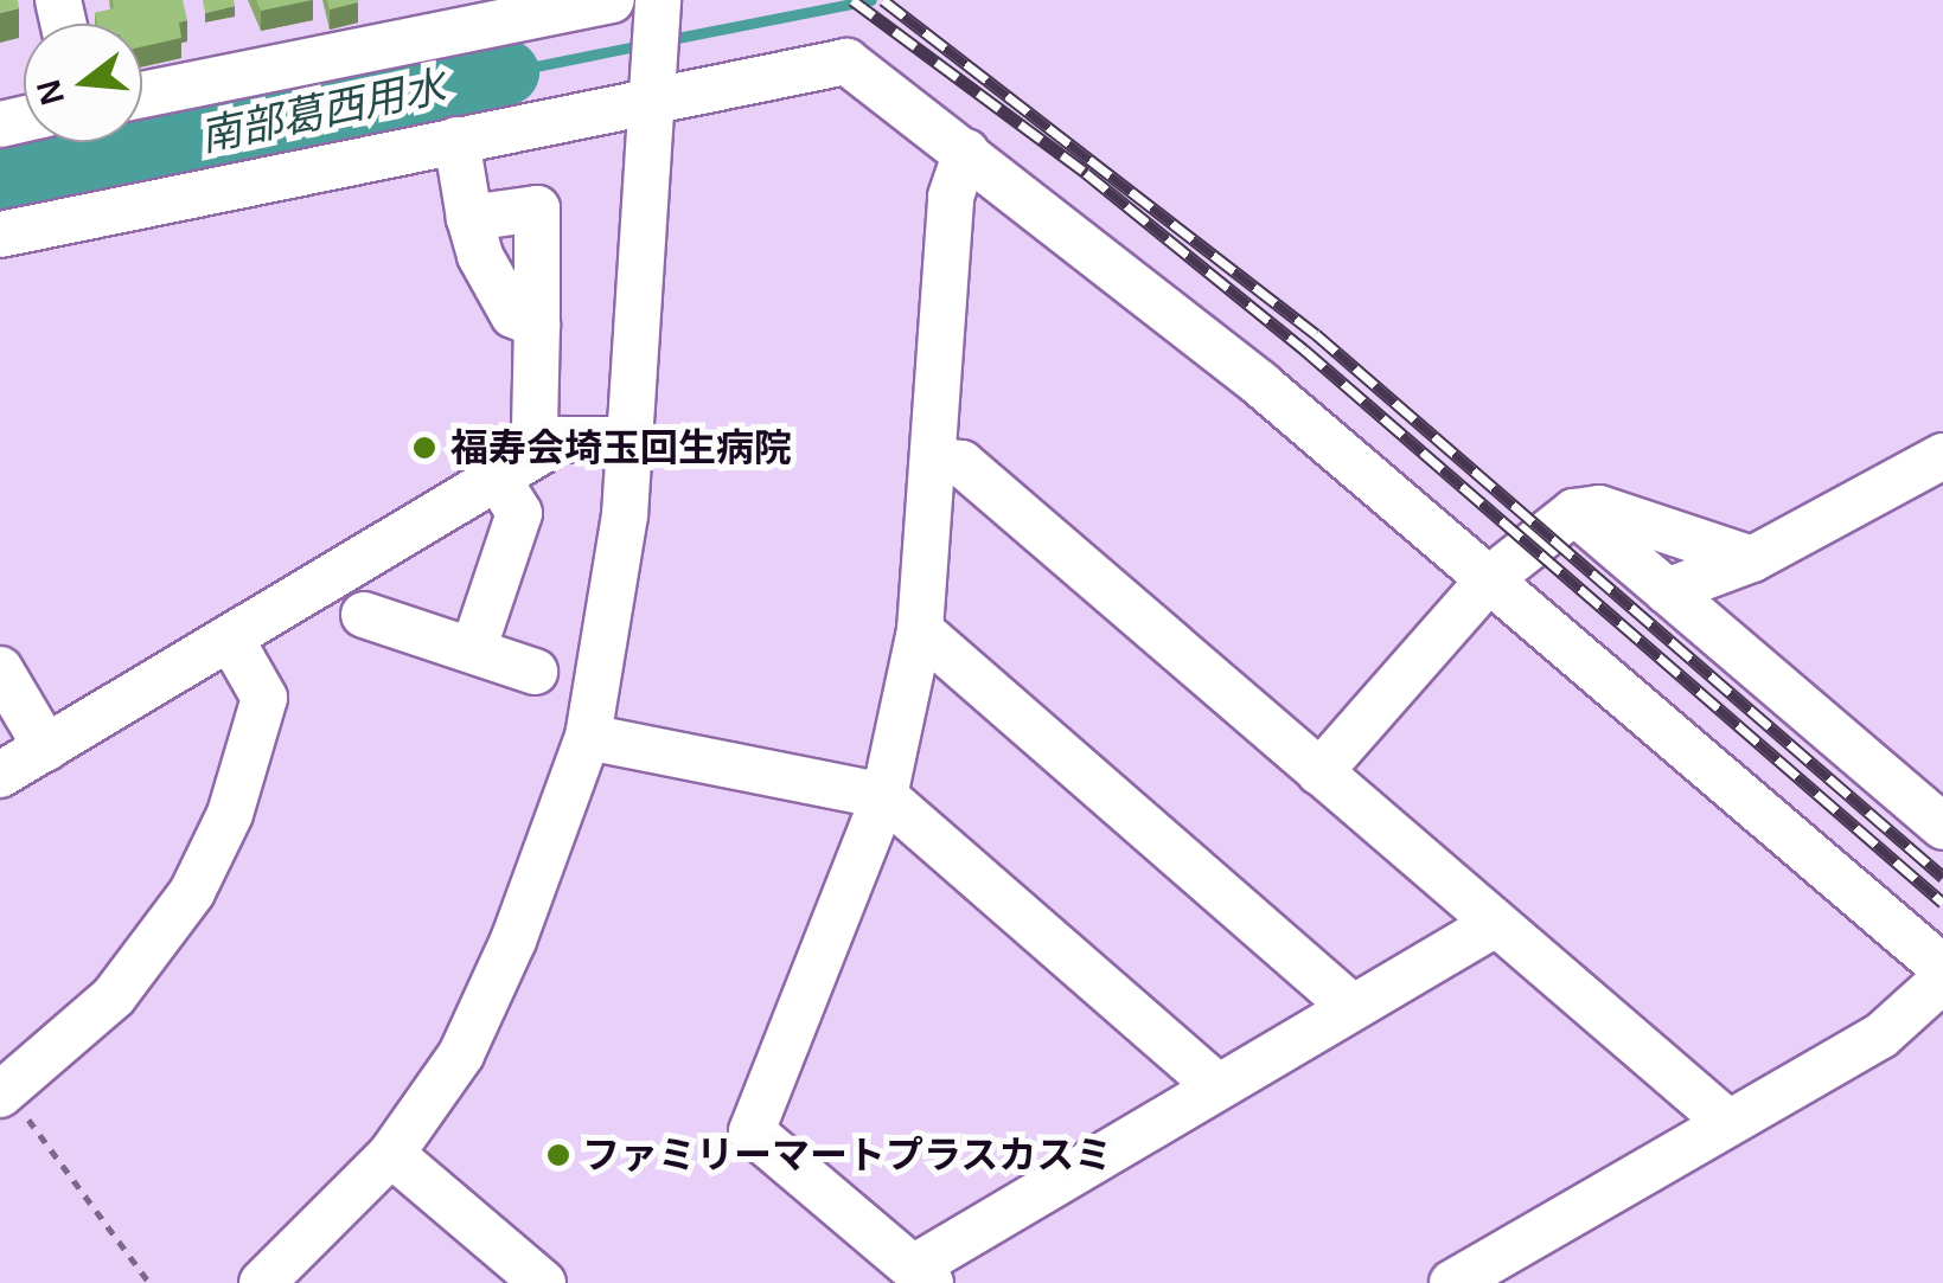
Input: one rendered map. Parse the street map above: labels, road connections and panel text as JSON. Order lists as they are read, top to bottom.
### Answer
{
  "water": ["南部葛西用水"],
  "places": ["福寿会埼玉回生病院", "ファミリーマートプラスカスミ"],
  "north": "left"
}
